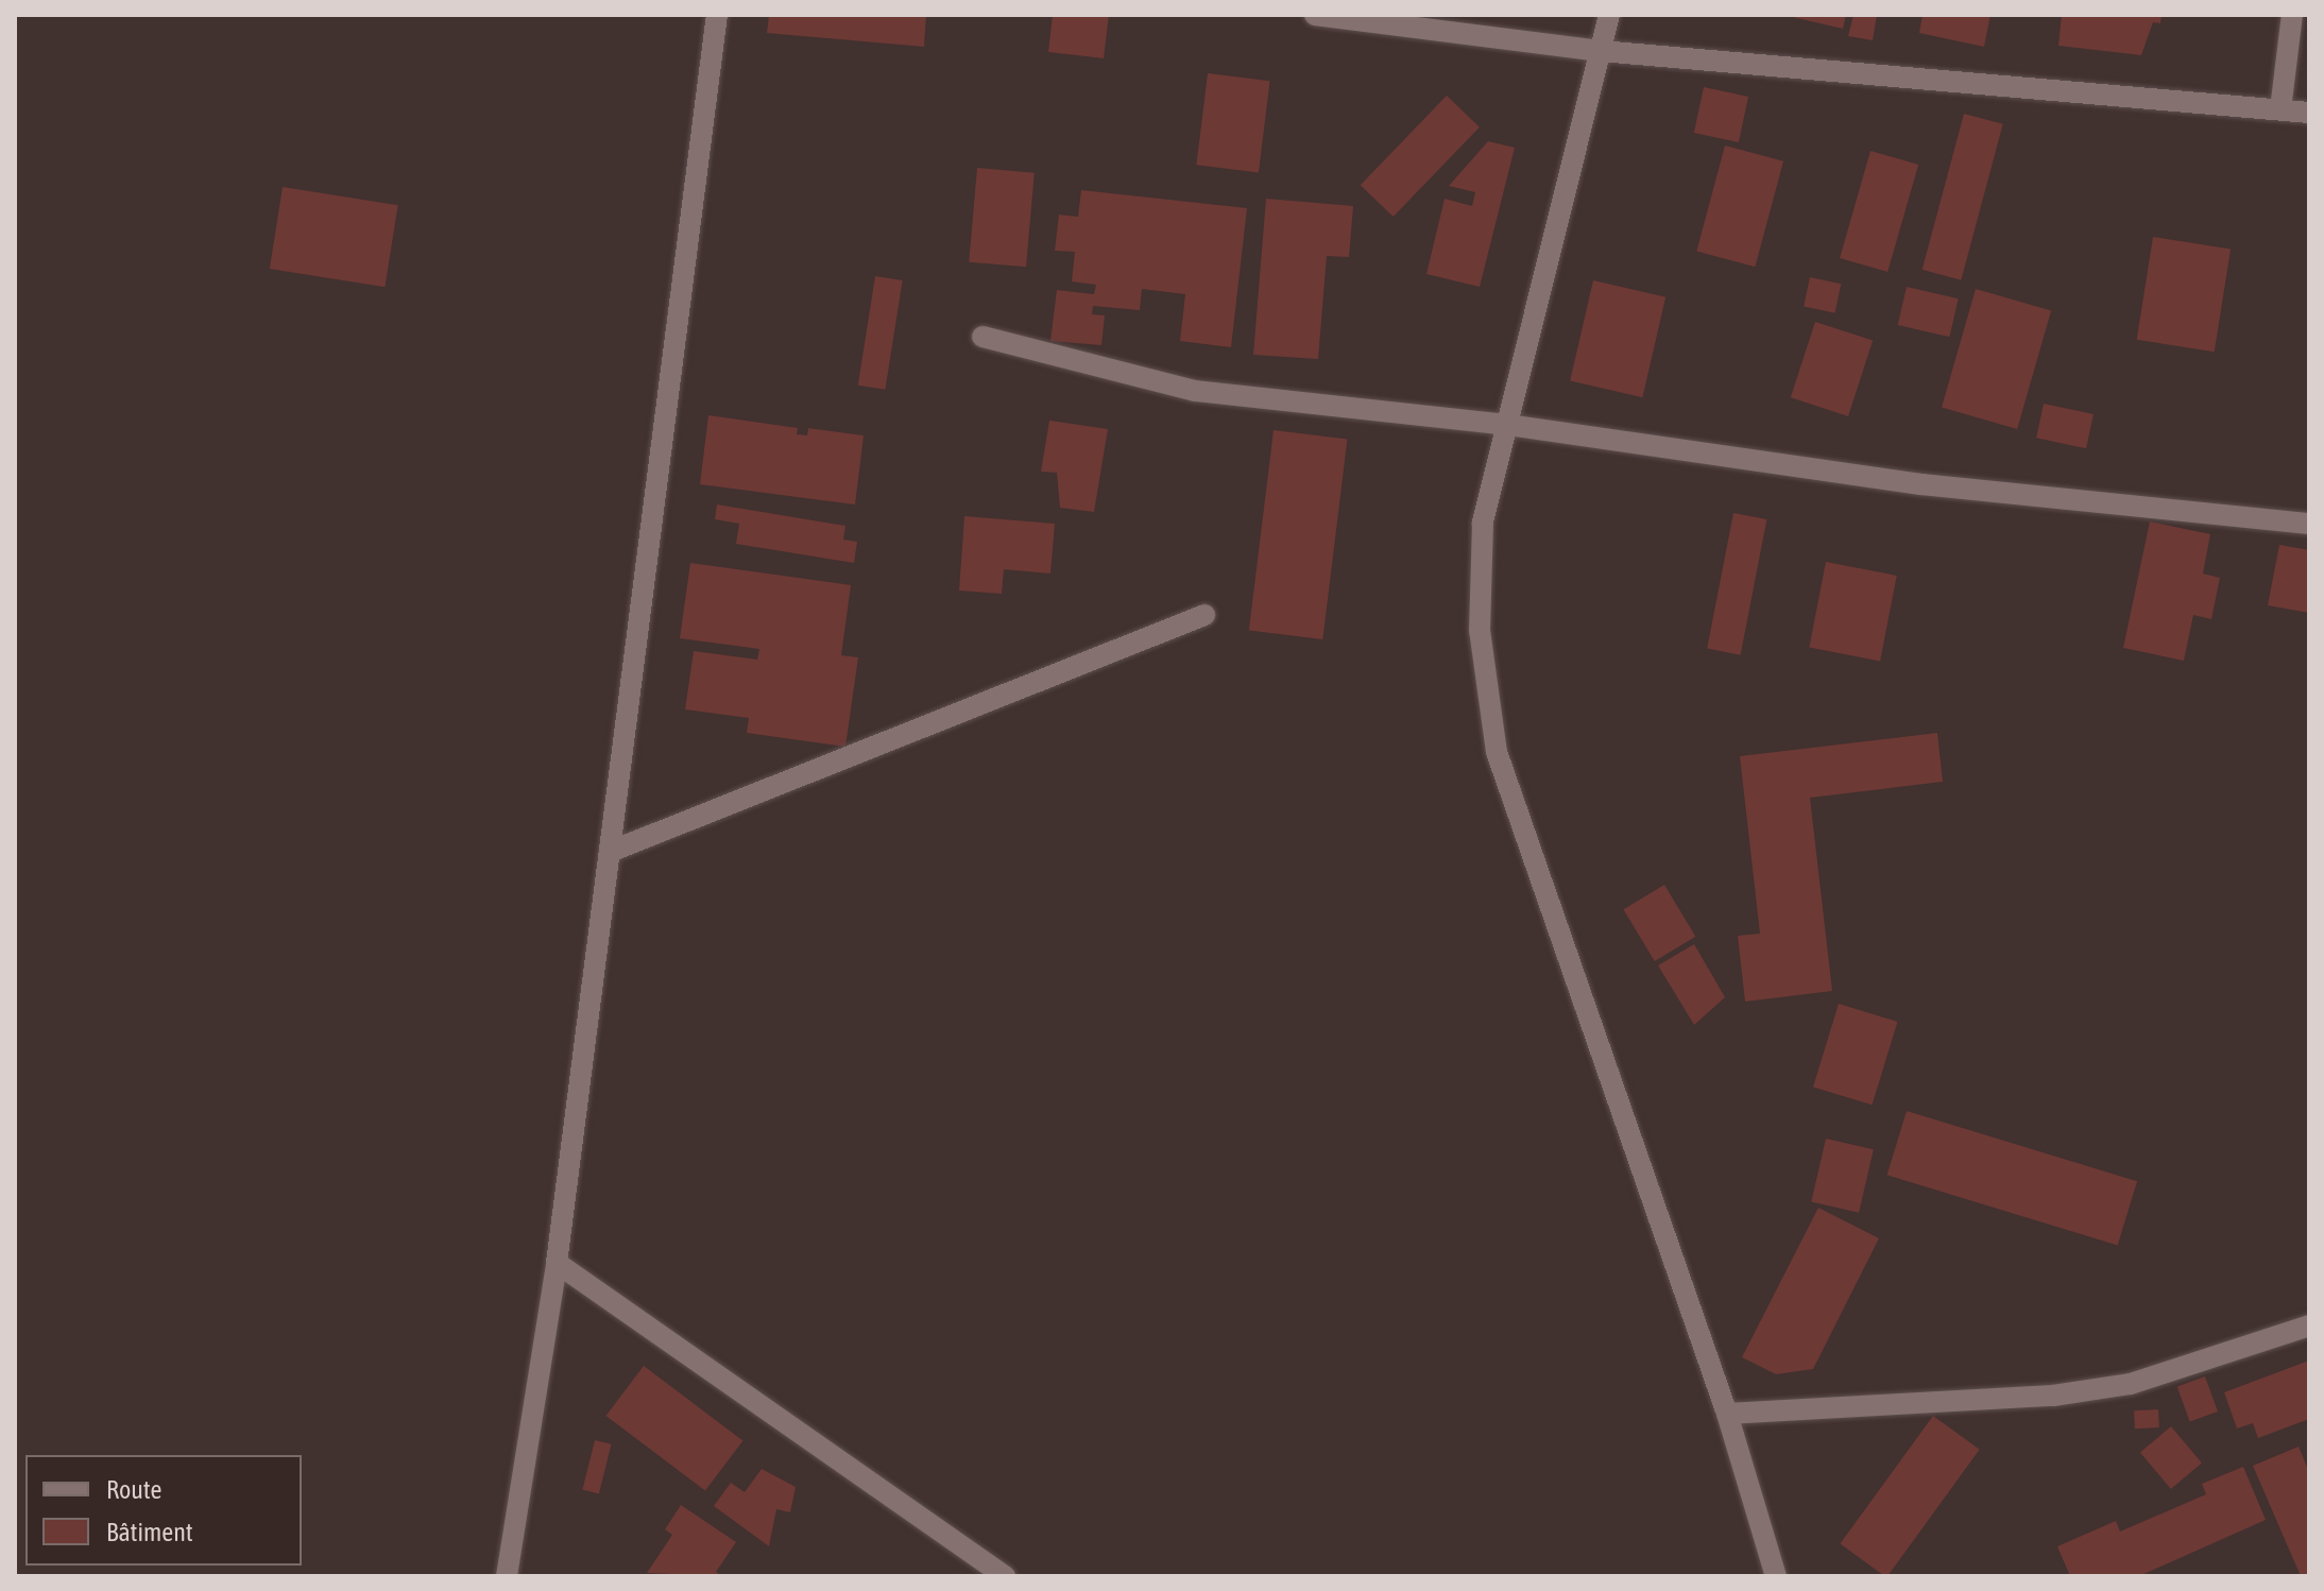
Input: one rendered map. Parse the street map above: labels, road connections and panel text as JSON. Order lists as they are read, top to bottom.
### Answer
{
  "legend": ["Route", "Bâtiment"]
}
